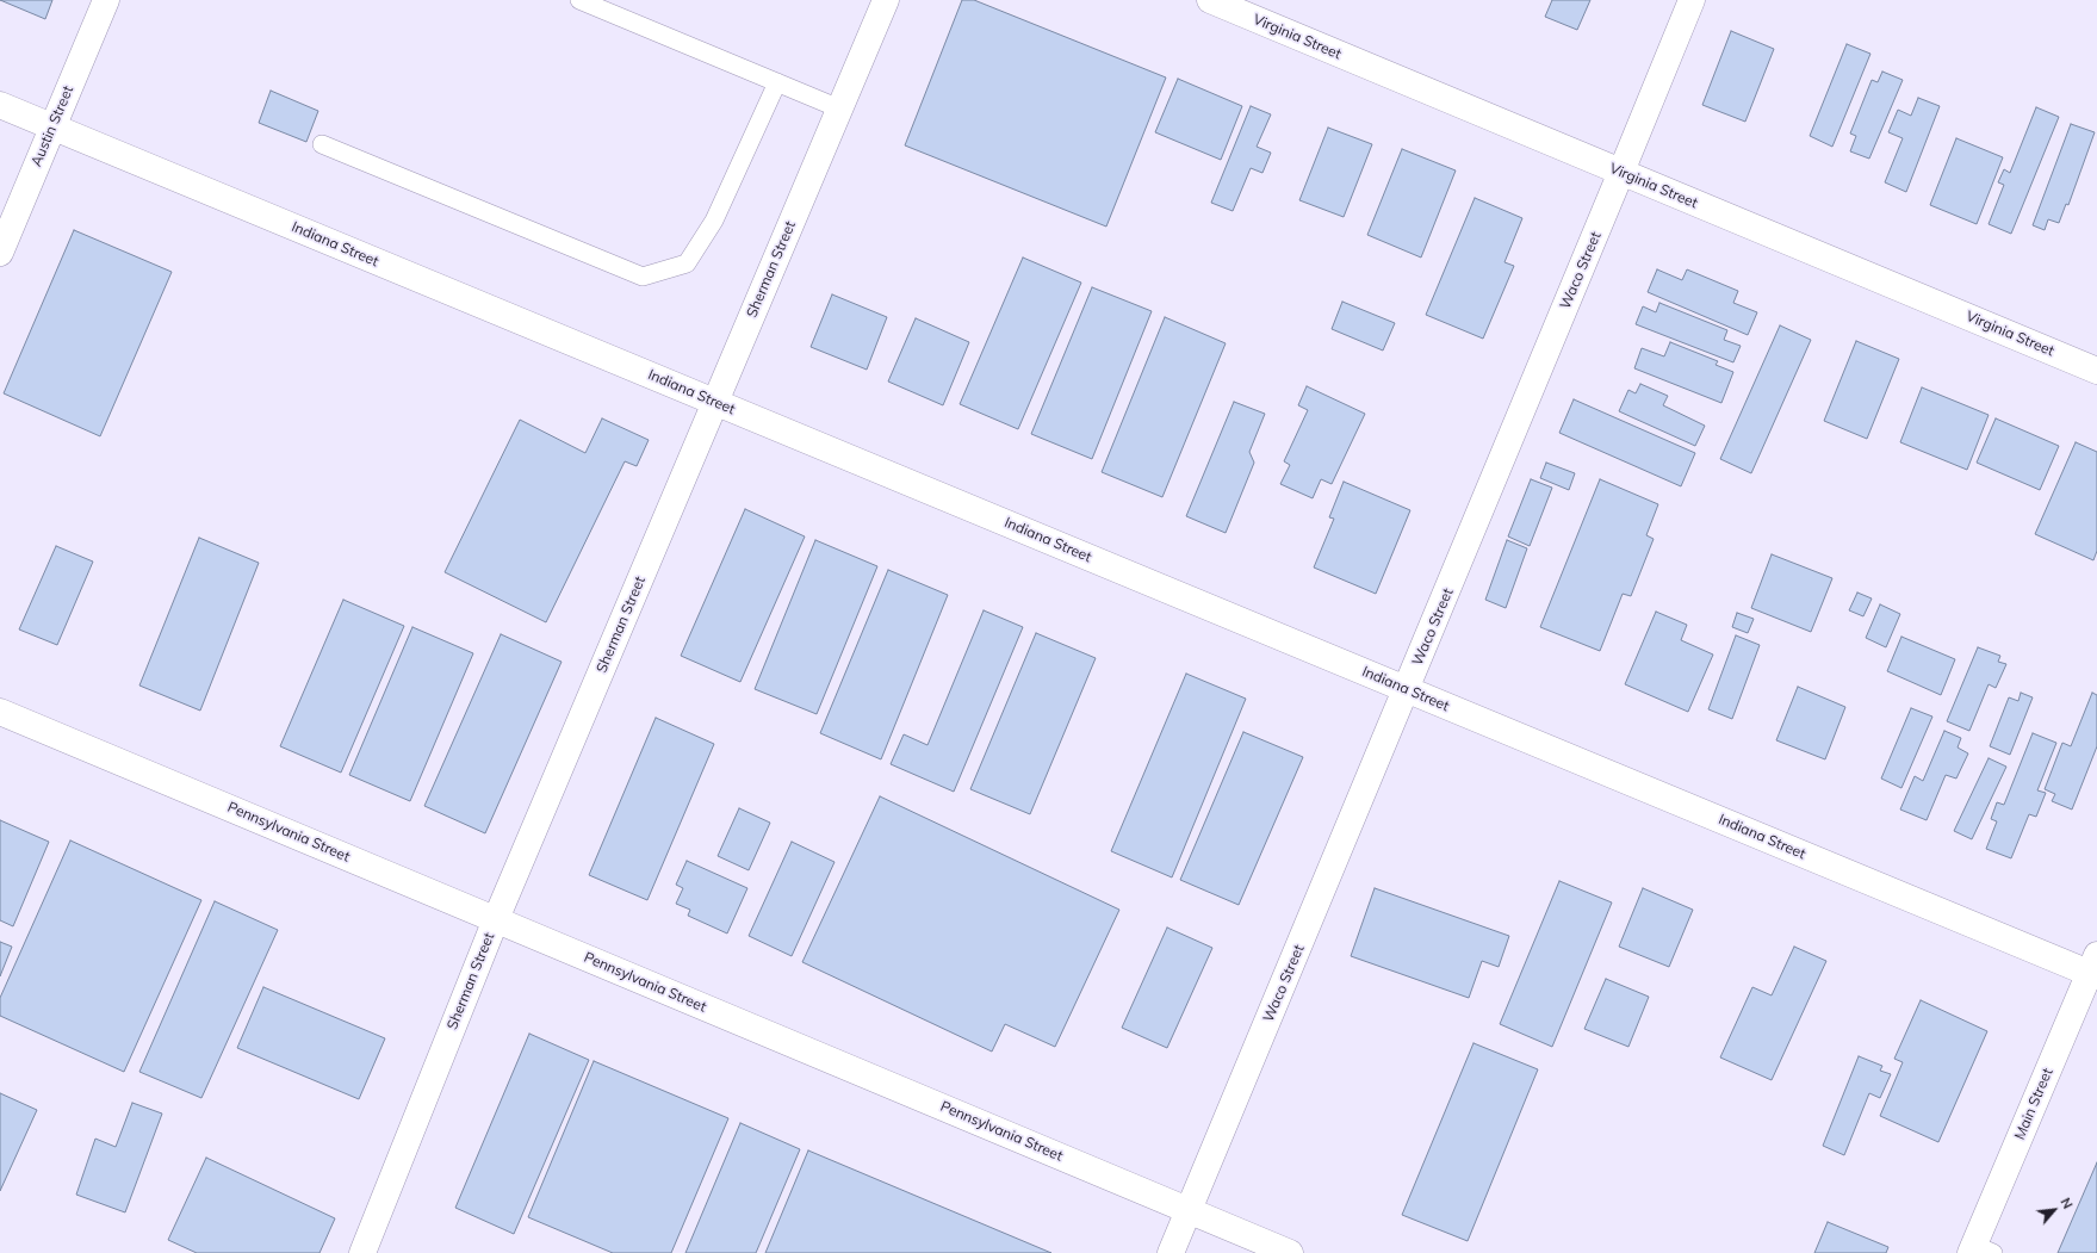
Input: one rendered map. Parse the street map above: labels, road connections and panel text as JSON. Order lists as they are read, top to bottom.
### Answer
{
  "streets": {
    "street": [
      "Virginia Street",
      "Austin Street",
      "Indiana Street",
      "Sherman Street",
      "Waco Street",
      "Pennsylvania Street",
      "Main Street"
    ]
  },
  "crossings": [
    ["Virginia Street", "Waco Street"],
    ["Austin Street", "Indiana Street"],
    ["Indiana Street", "Sherman Street"],
    ["Indiana Street", "Waco Street"],
    ["Indiana Street", "Main Street"],
    ["Sherman Street", "Pennsylvania Street"],
    ["Waco Street", "Pennsylvania Street"]
  ],
  "north": "top right"
}
